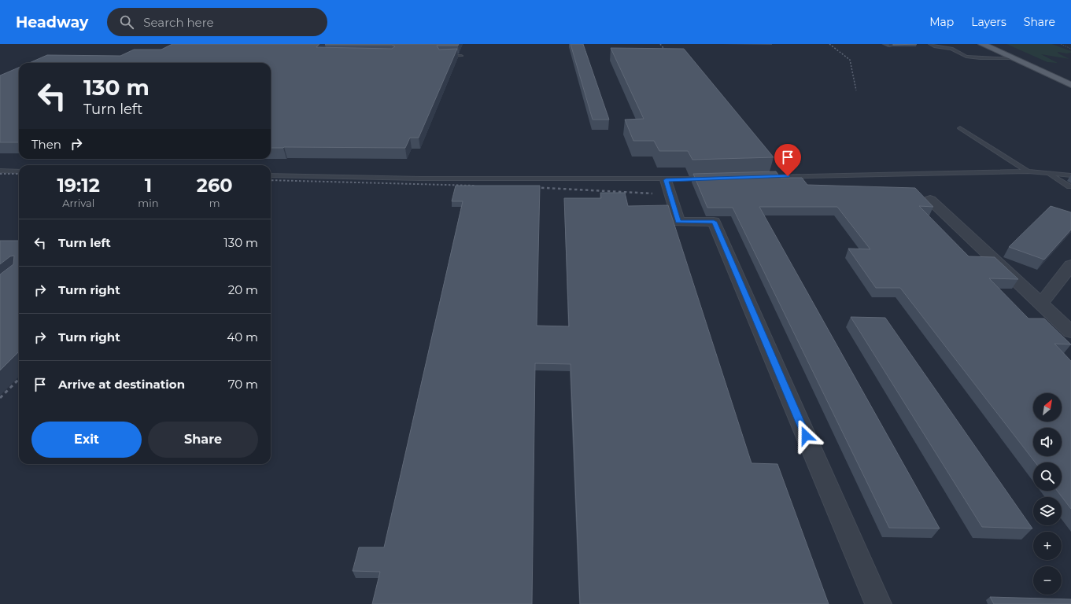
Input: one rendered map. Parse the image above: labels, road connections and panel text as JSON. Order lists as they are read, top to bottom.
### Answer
{
  "north": "top right",
  "page": {
    "header": "Headway",
    "search": "Search here",
    "nav": ["Map", "Layers", "Share"],
    "turn": ["130 m", "Turn left"],
    "then": "Then",
    "eta": [
      "19:12",
      "Arrival",
      "1",
      "min",
      "260",
      "m"
    ],
    "list": [
      {
        "name": "Turn left",
        "value": "130 m"
      },
      {
        "name": "Turn right",
        "value": "20 m"
      },
      {
        "name": "Turn right",
        "value": "40 m"
      },
      {
        "name": "Arrive at destination",
        "value": "70 m"
      }
    ],
    "map_buttons": ["+", "−"],
    "buttons": ["Exit", "Share"]
  }
}
